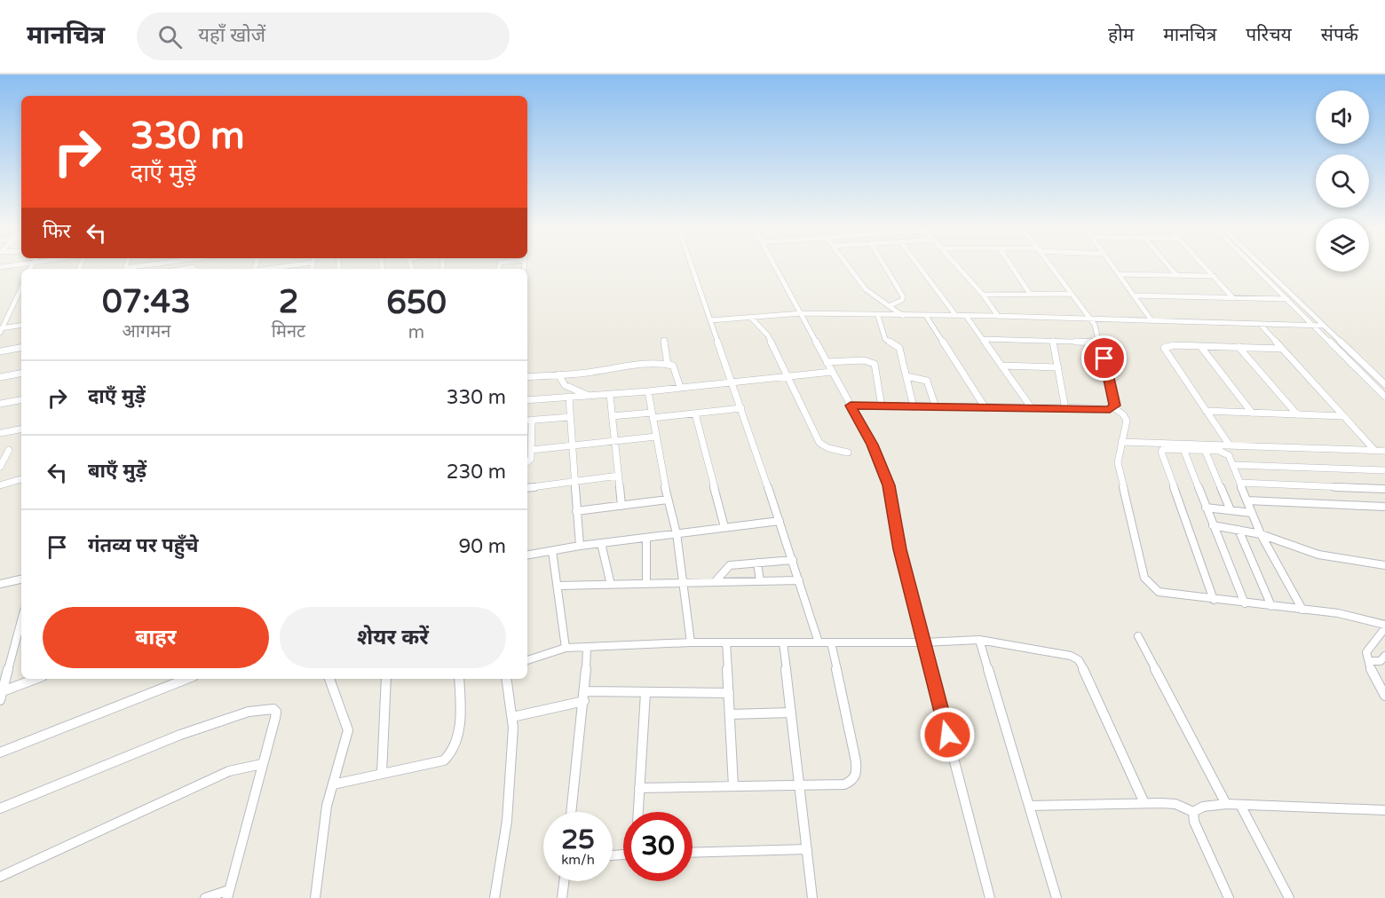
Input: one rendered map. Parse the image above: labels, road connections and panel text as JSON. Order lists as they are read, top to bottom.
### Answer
{
  "page": {
    "header": "मानचित्र",
    "search": "यहाँ खोजें",
    "nav": [
      "होम",
      "मानचित्र",
      "परिचय",
      "संपर्क"
    ],
    "turn": ["330 m", "दाएँ मुड़ें"],
    "then": "फिर",
    "eta": [
      "07:43",
      "आगमन",
      "2",
      "मिनट",
      "650",
      "m"
    ],
    "list": [
      {
        "name": "दाएँ मुड़ें",
        "value": "330 m"
      },
      {
        "name": "बाएँ मुड़ें",
        "value": "230 m"
      },
      {
        "name": "गंतव्य पर पहुँचे",
        "value": "90 m"
      }
    ],
    "buttons": ["बाहर", "शेयर करें"],
    "speed": "25 km/h",
    "limit": "30"
  }
}
